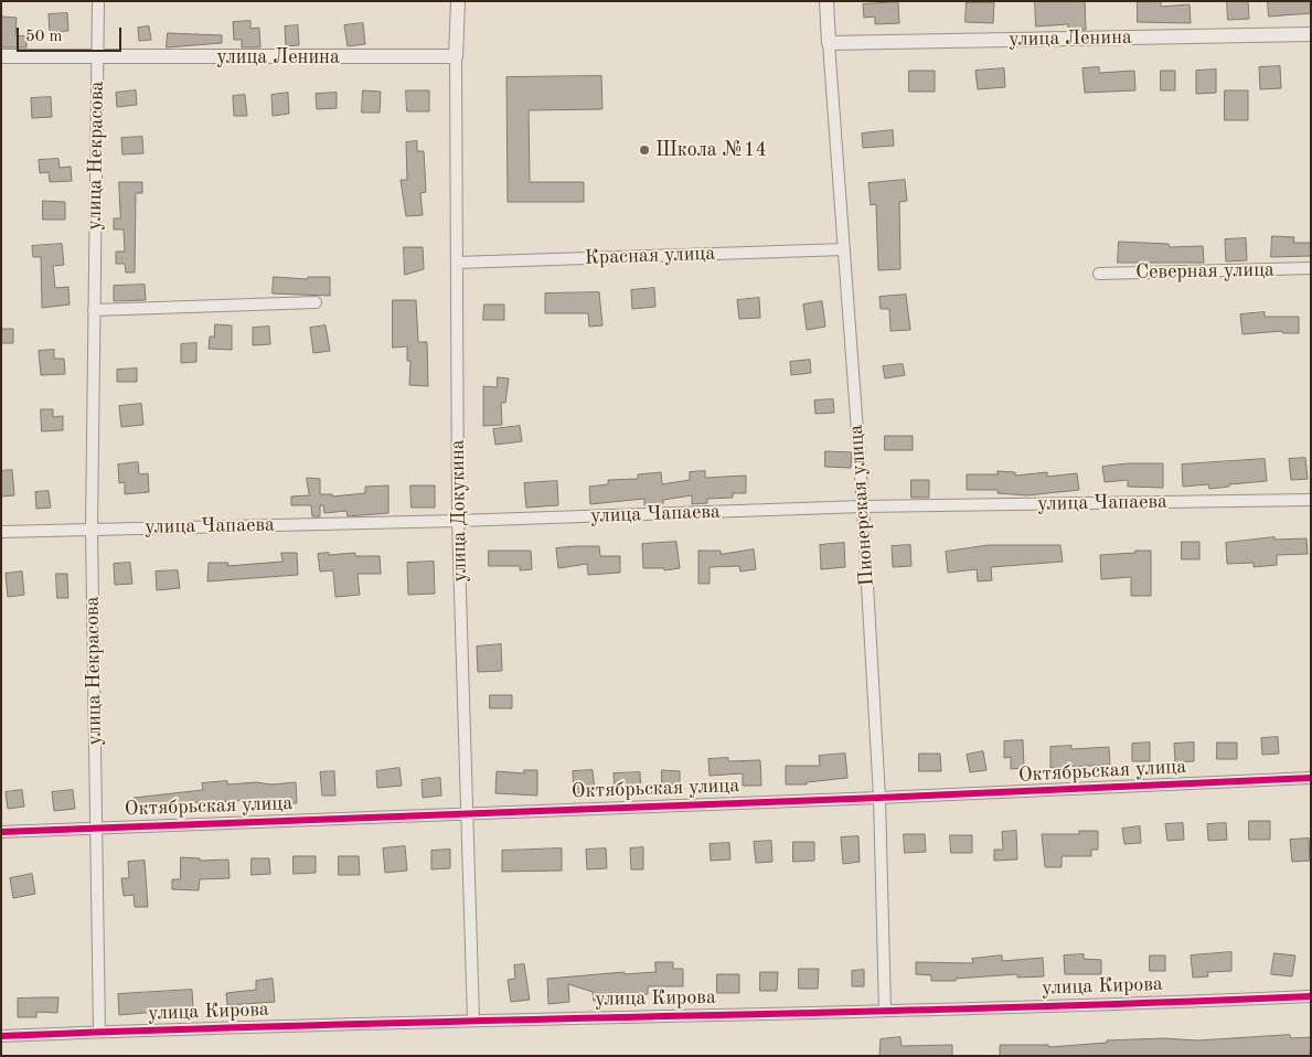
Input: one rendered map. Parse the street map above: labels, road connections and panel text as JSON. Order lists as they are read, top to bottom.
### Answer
{
  "streets": {
    "street": [
      "улица Ленина",
      "улица Некрасова",
      "Красная улица",
      "Северная улица",
      "улица Чапаева",
      "Пионерская улица",
      "улица Докукина",
      "Октябрьская улица",
      "улица Кирова"
    ]
  },
  "crossings": [
    ["улица Ленина", "улица Некрасова"],
    ["улица Ленина", "Пионерская улица"],
    ["улица Ленина", "улица Докукина"],
    ["улица Некрасова", "улица Чапаева"],
    ["улица Некрасова", "Октябрьская улица"],
    ["улица Некрасова", "улица Кирова"],
    ["Красная улица", "Пионерская улица"],
    ["Красная улица", "улица Докукина"],
    ["улица Чапаева", "Пионерская улица"],
    ["улица Чапаева", "улица Докукина"],
    ["Пионерская улица", "Октябрьская улица"],
    ["Пионерская улица", "улица Кирова"],
    ["улица Докукина", "Октябрьская улица"],
    ["улица Докукина", "улица Кирова"]
  ],
  "places": ["Школа №14"],
  "scale_bar": "50 m"
}
